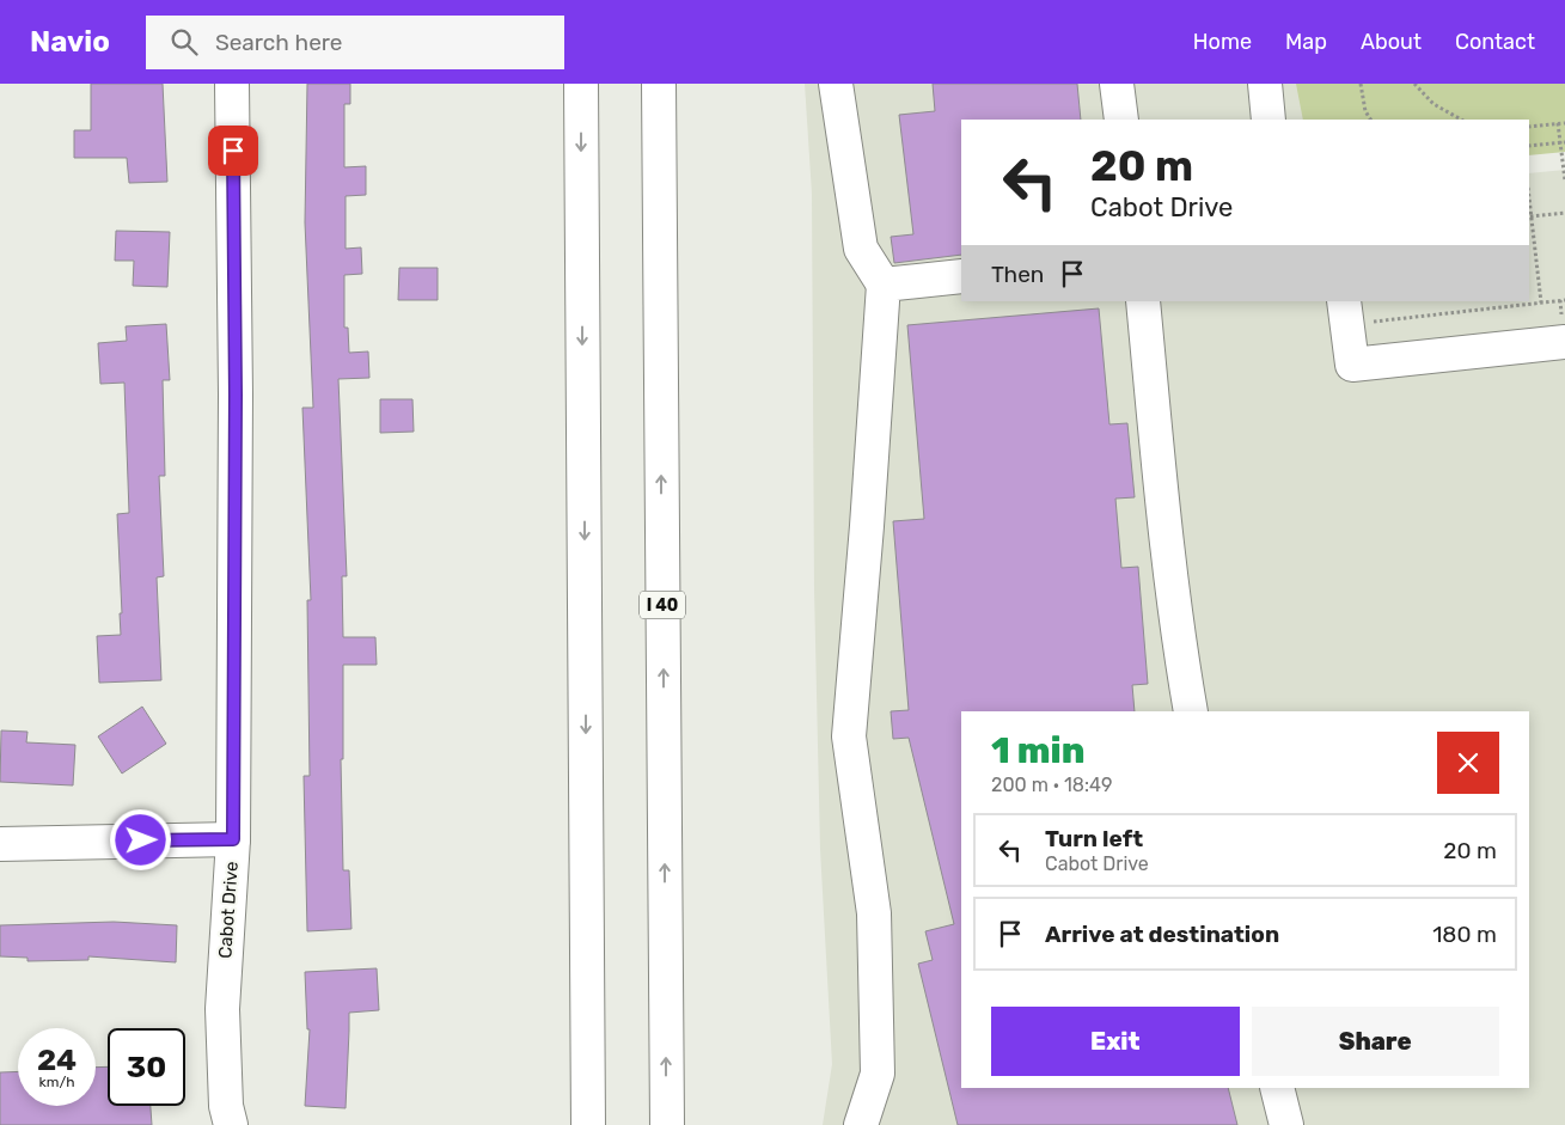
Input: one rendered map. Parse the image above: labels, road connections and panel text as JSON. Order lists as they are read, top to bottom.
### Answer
{
  "streets": {
    "main road": ["I 40", "Cabot Drive"]
  },
  "page": {
    "header": "Navio",
    "search": "Search here",
    "nav": [
      "Home",
      "Map",
      "About",
      "Contact"
    ],
    "turn": ["20 m", "Cabot Drive"],
    "then": "Then",
    "heading": ["1 min", "200 m · 18:49"],
    "list": [
      {
        "name": "Turn left",
        "note": "Cabot Drive",
        "value": "20 m"
      },
      {
        "name": "Arrive at destination",
        "value": "180 m"
      }
    ],
    "buttons": ["Exit", "Share"],
    "speed": "24 km/h",
    "limit": "30"
  }
}
